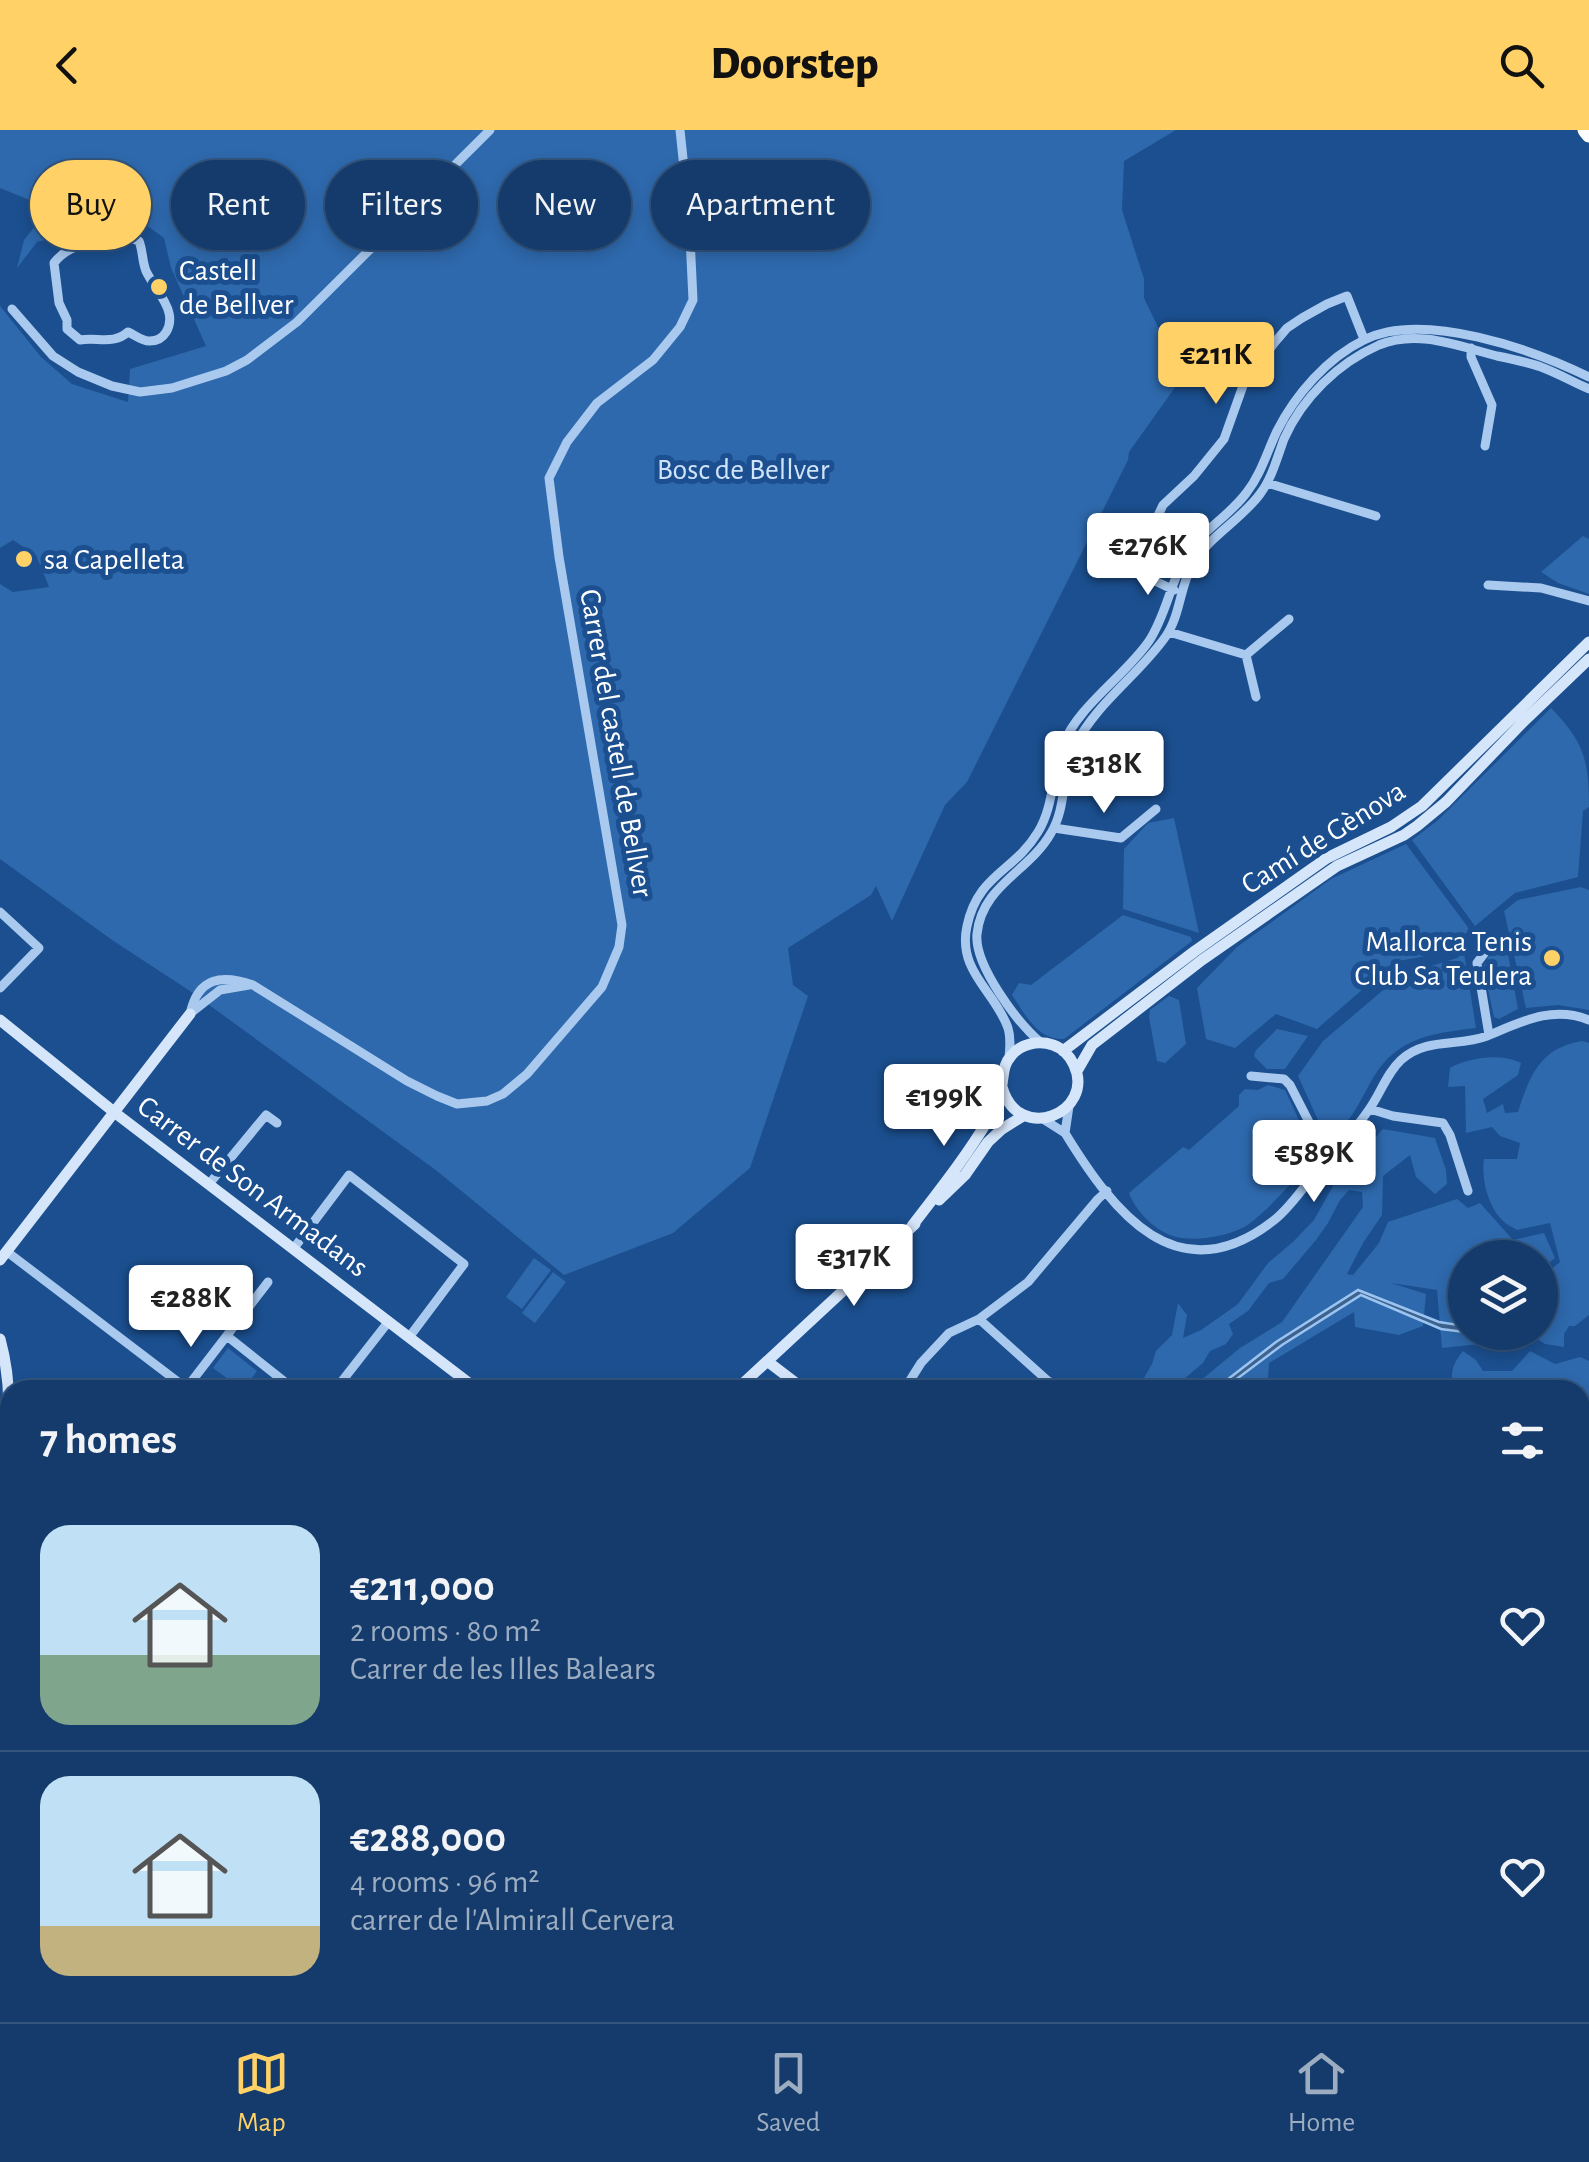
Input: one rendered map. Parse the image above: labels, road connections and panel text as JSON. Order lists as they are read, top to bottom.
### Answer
{
  "streets": {
    "street": ["Carrer del castell de Bellver", "Camí de Gènova", "Carrer de Son Armadans"]
  },
  "parks": ["Bosc de Bellver"],
  "places": ["Castell de Bellver", "sa Capelleta", "Mallorca Tenis Club Sa Teulera"],
  "page": {
    "header": "Doorstep",
    "chip": [
      "Buy",
      "Rent",
      "Filters",
      "New",
      "Apartment"
    ],
    "price": [
      "€211K",
      "€276K",
      "€318K",
      "€199K",
      "€589K",
      "€317K",
      "€288K"
    ],
    "heading": "7 homes",
    "list": [
      {
        "name": "€211,000",
        "note": "2 rooms · 80 m² · Carrer de les Illes Balears"
      },
      {
        "name": "€288,000",
        "note": "4 rooms · 96 m² · carrer de l'Almirall Cervera"
      }
    ],
    "tabs": ["Map", "Saved", "Home"]
  }
}
